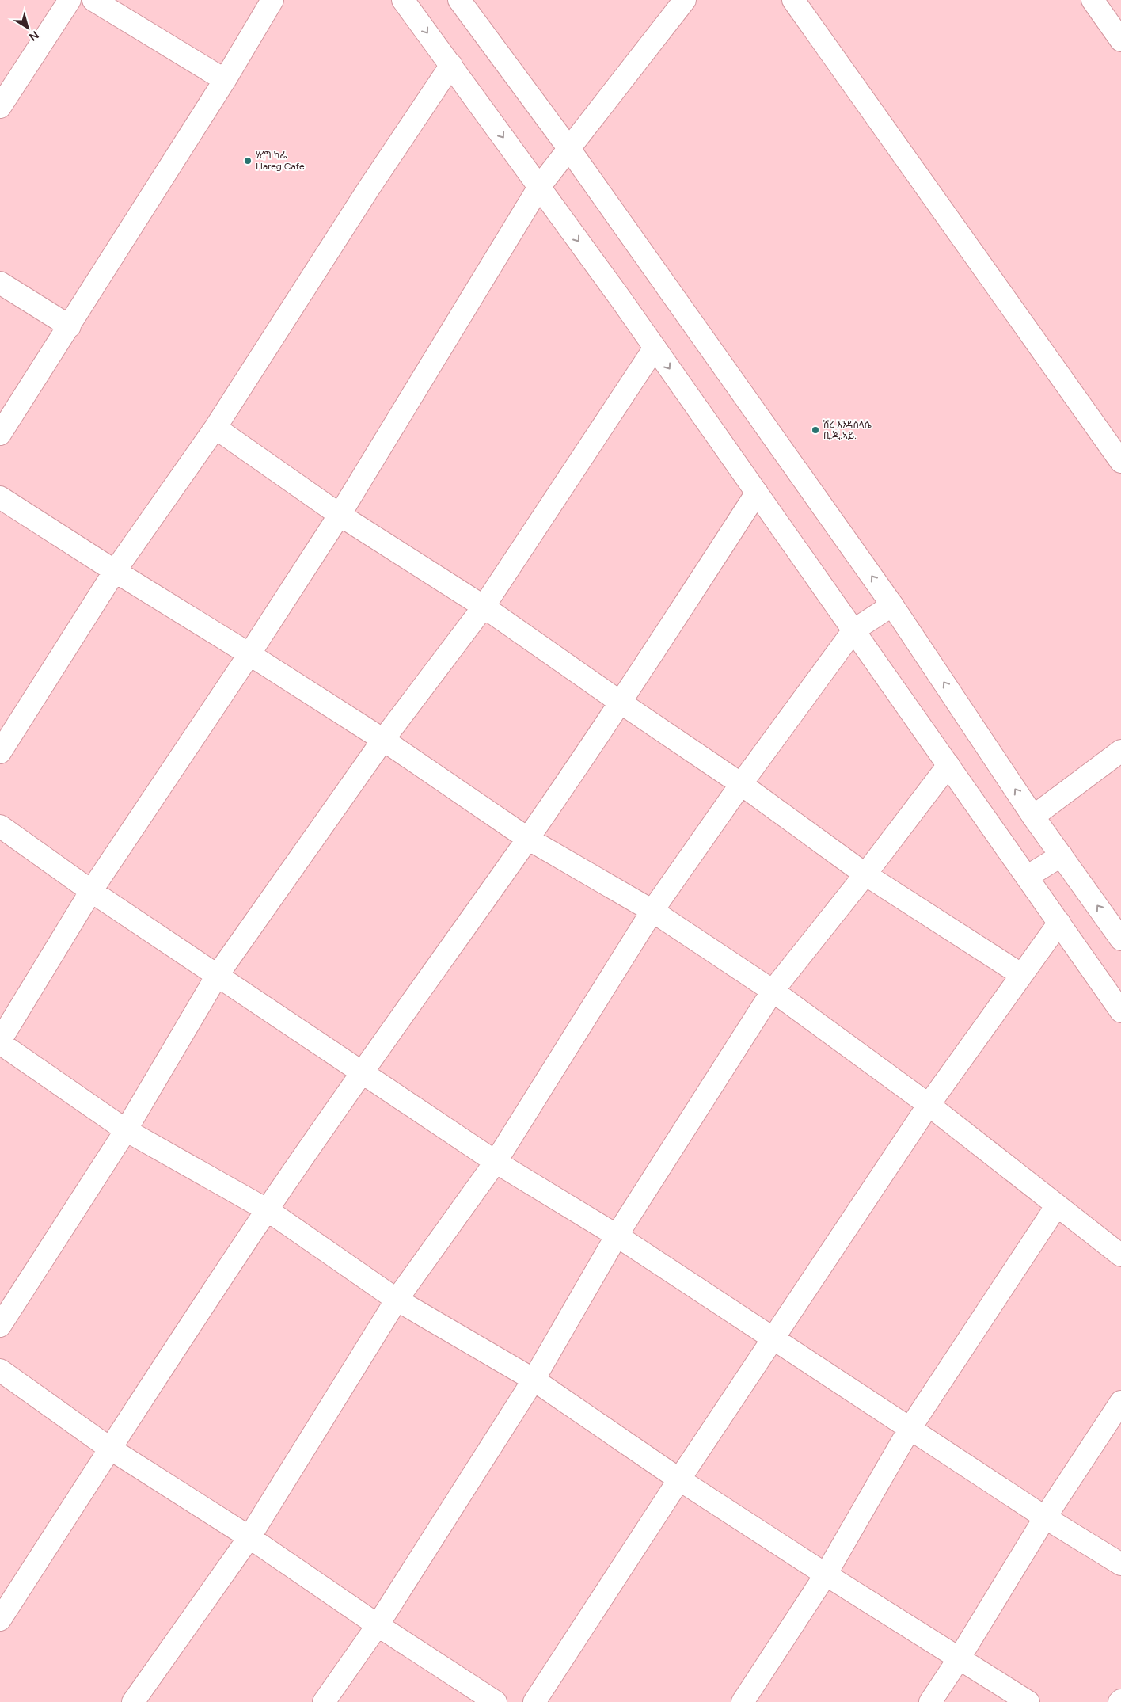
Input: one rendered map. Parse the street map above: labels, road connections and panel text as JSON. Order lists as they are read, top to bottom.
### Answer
{
  "places": ["ሃረግ ካፌ Hareg Cafe", "ሽረ እንዳስላሴ ቢ.ጂ.ኣይ."],
  "north": "bottom right"
}
